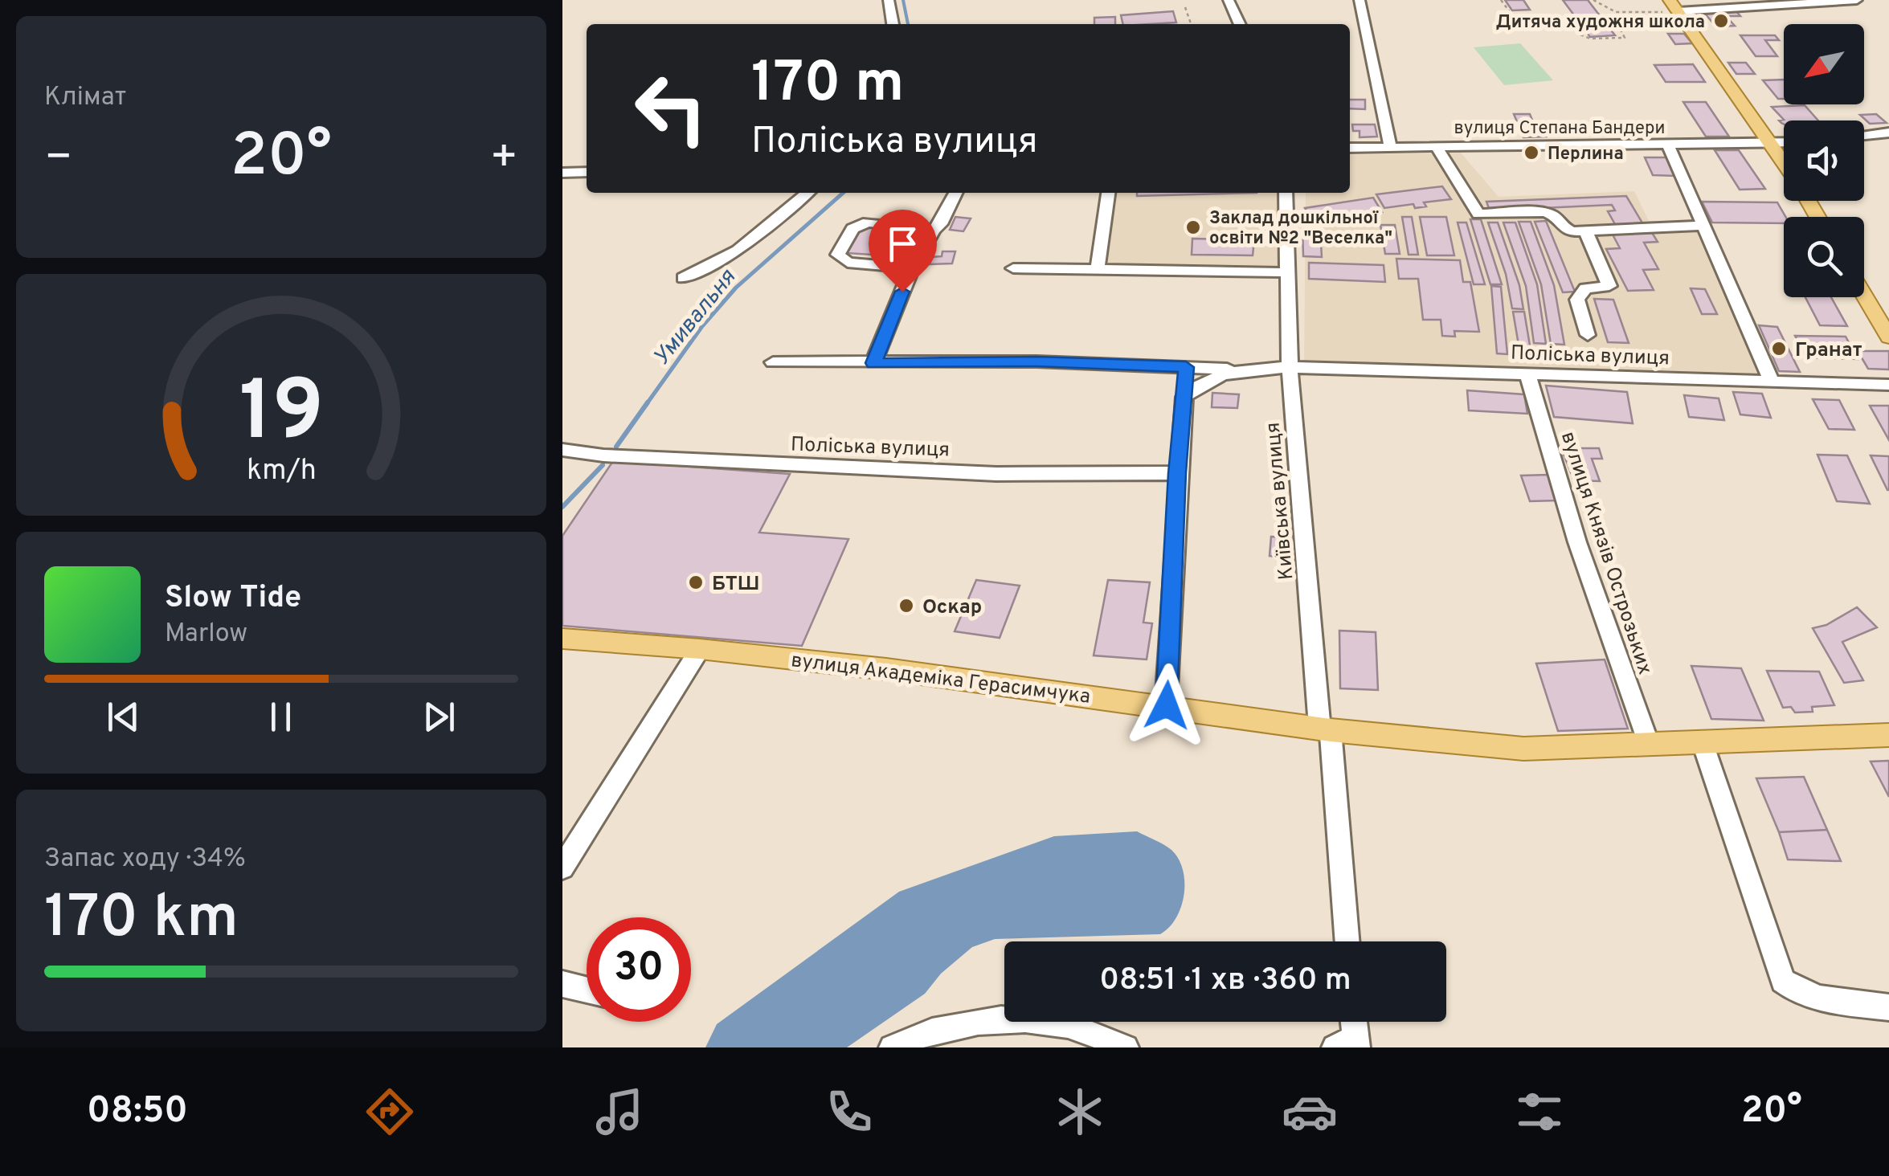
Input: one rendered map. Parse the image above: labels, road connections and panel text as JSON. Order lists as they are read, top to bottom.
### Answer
{
  "streets": {
    "main road": ["вулиця Академіка Герасимчука"],
    "street": [
      "вулиця Степана Бандери",
      "Поліська вулиця",
      "Київська вулиця",
      "вулиця Князів Острозьких"
    ]
  },
  "crossings": [
    ["Поліська вулиця", "Київська вулиця"],
    ["Поліська вулиця", "вулиця Князів Острозьких"],
    ["Київська вулиця", "вулиця Академіка Герасимчука"],
    ["вулиця Князів Острозьких", "вулиця Академіка Герасимчука"]
  ],
  "water": ["Умивальня"],
  "places": [
    "Дитяча художня школа",
    "Перлина",
    "Заклад дошкільної освіти №2 \"Веселка\"",
    "Гранат",
    "БТШ",
    "Оскар"
  ],
  "north": "bottom left",
  "page": {
    "tile": [
      "Клімат",
      ["Запас ходу · 34%", "170 km"]
    ],
    "turn": ["170 m", "Поліська вулиця"],
    "heat": ["−", "20°", "+"],
    "song": ["Slow Tide", "Marlow"],
    "limit": "30",
    "trip": "08:51 · 1 хв · 360 m",
    "tabs": ["08:50", "20°"],
    "gauge": ["19", "km/h"]
  }
}
